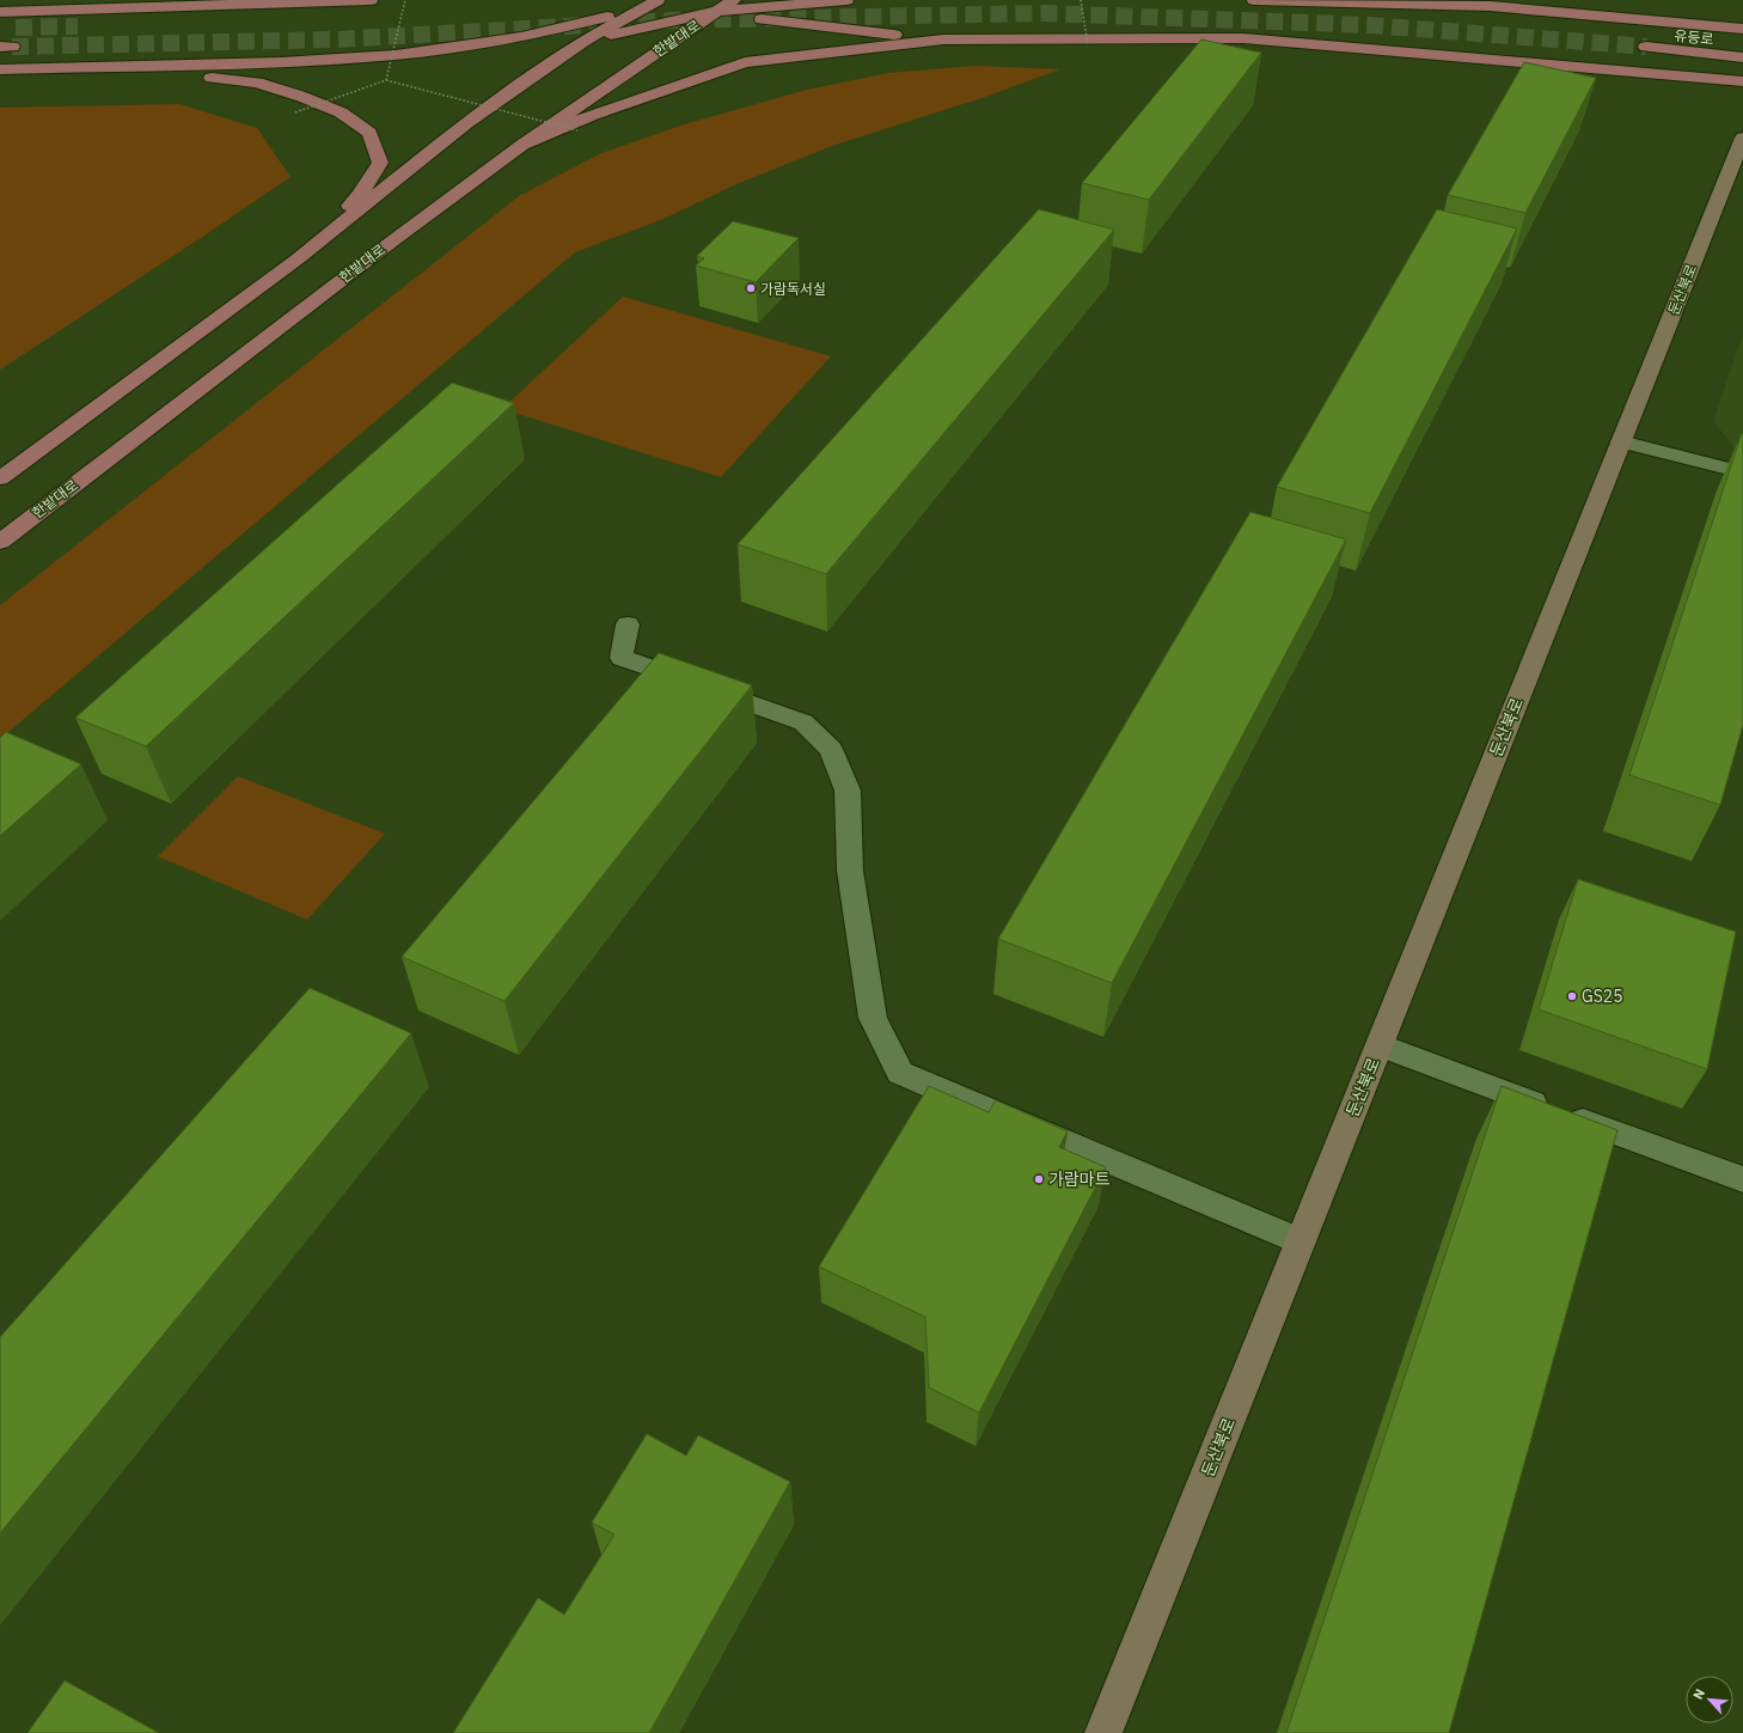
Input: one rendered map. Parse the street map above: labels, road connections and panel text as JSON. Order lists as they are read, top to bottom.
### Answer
{
  "streets": {
    "main road": ["유등로", "한밭대로", "둔산북로"]
  },
  "places": ["가람독서실", "GS25", "가람마트"],
  "north": "top left"
}
